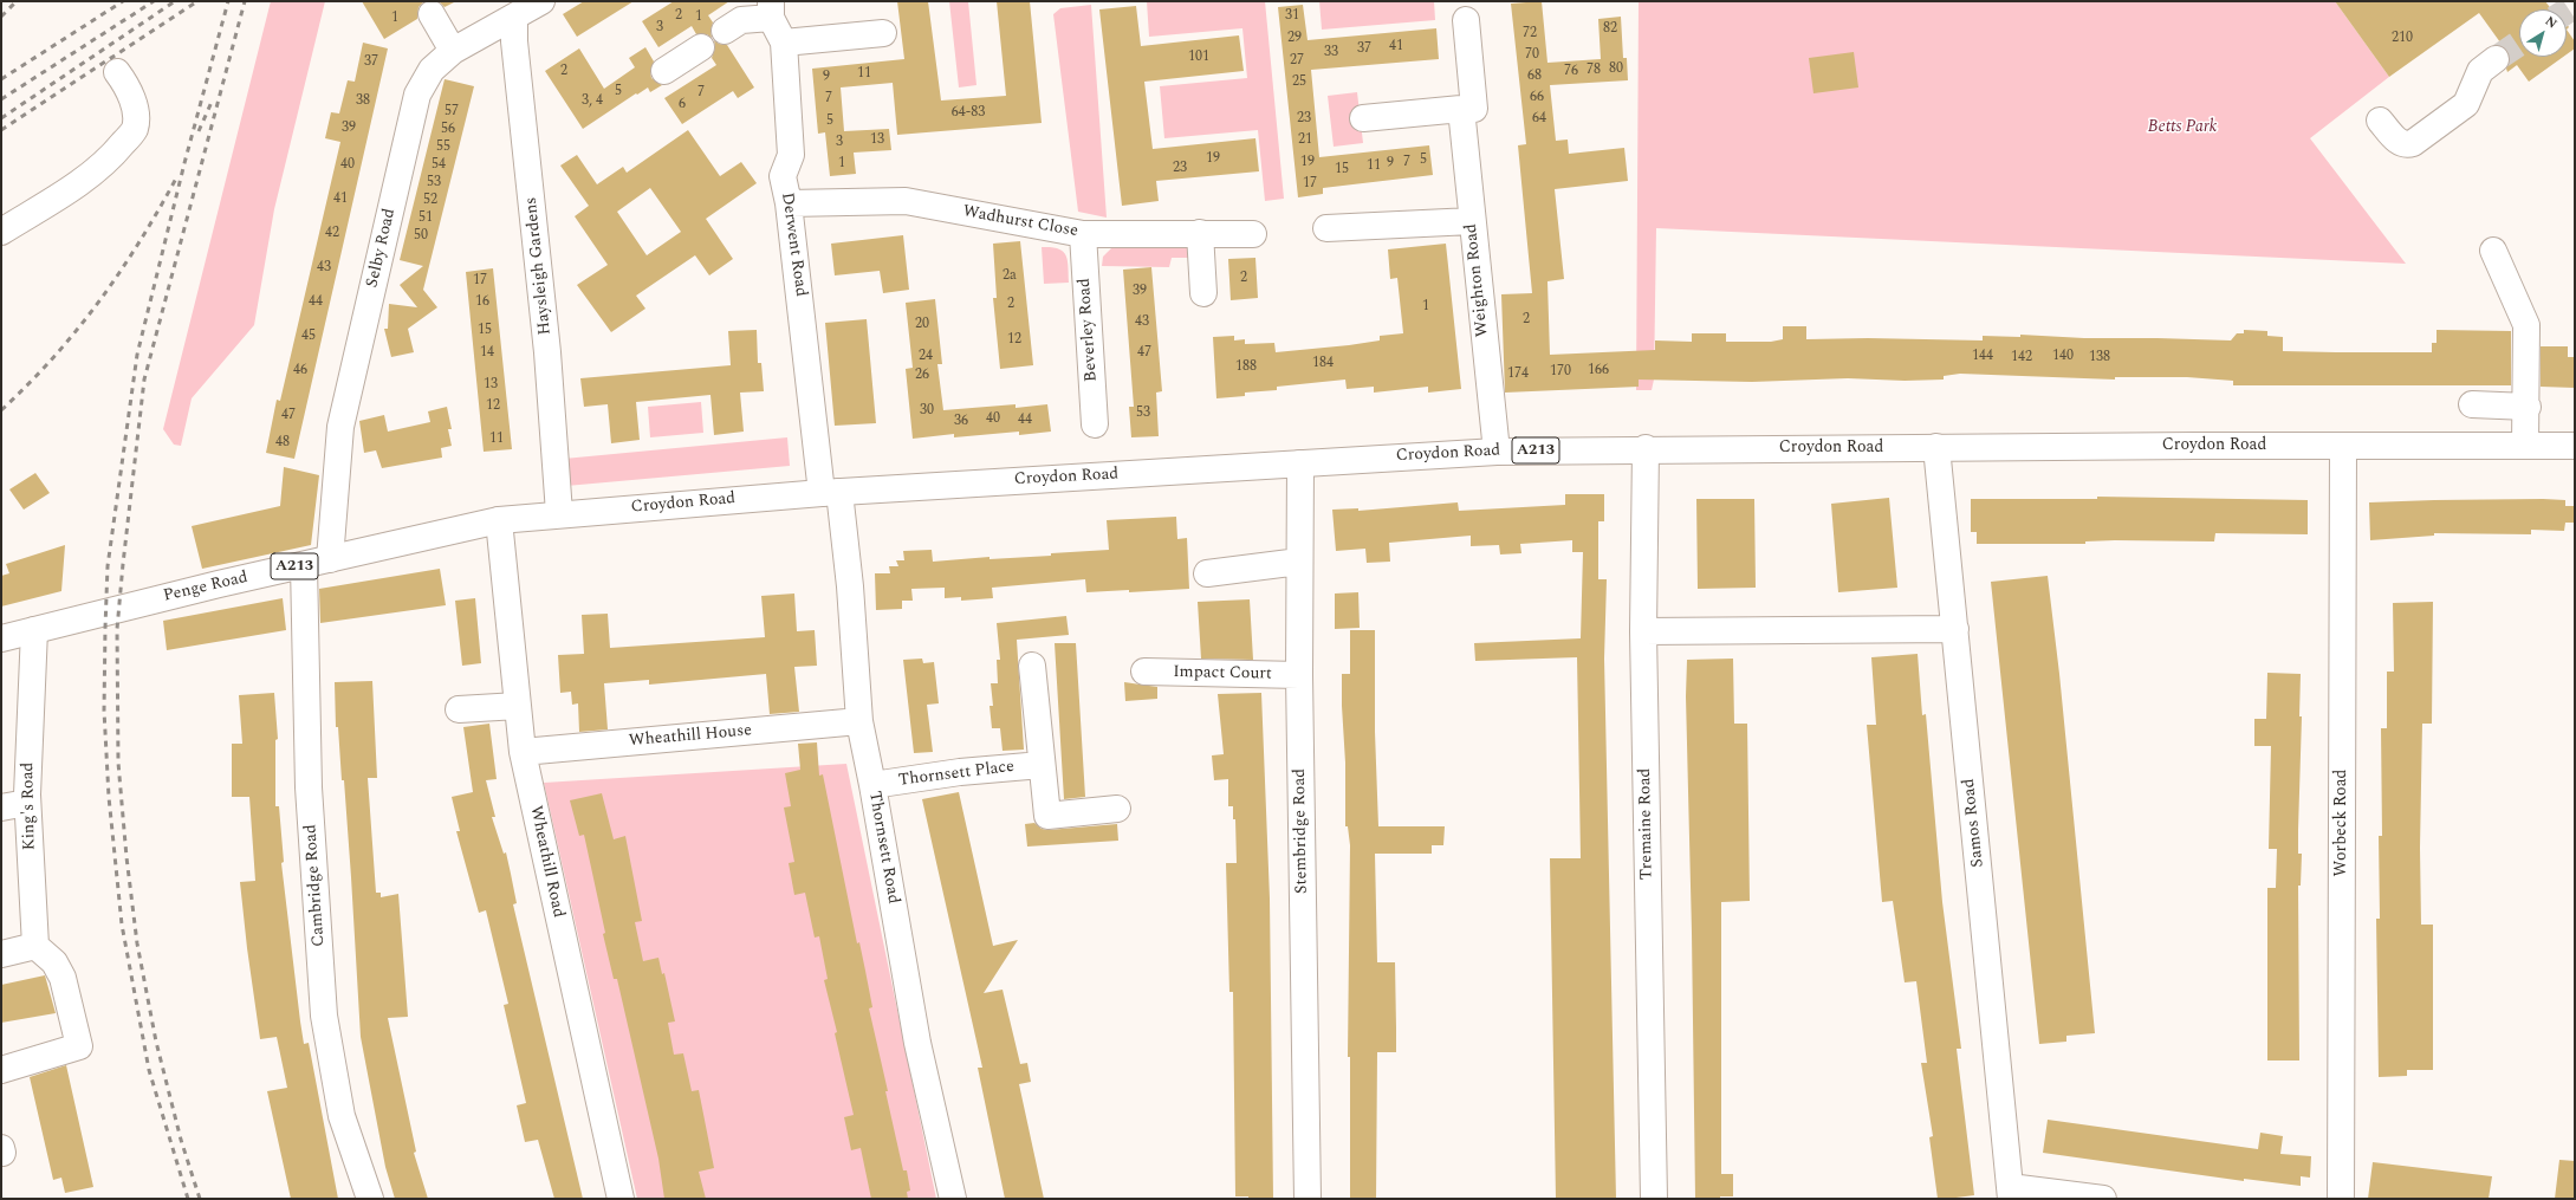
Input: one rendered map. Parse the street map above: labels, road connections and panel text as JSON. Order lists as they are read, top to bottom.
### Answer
{
  "streets": {
    "street": [
      "Wadhurst Close",
      "Derwent Road",
      "Selby Road",
      "Haysleigh Gardens",
      "Weighton Road",
      "Beverley Road",
      "Croydon Road",
      "A213",
      "Penge Road",
      "Impact Court",
      "Wheathill House",
      "Thornsett Place",
      "King's Road",
      "Samos Road",
      "Worbeck Road",
      "Tremaine Road",
      "Stembridge Road",
      "Thornsett Road",
      "Wheathill Road",
      "Cambridge Road"
    ]
  },
  "crossings": [
    ["Wadhurst Close", "Derwent Road"],
    ["Wadhurst Close", "Beverley Road"],
    ["Derwent Road", "Croydon Road"],
    ["Derwent Road", "Thornsett Road"],
    ["Selby Road", "Haysleigh Gardens"],
    ["Selby Road", "Penge Road"],
    ["Haysleigh Gardens", "Croydon Road"],
    ["Weighton Road", "Croydon Road"],
    ["Croydon Road", "Penge Road"],
    ["Croydon Road", "Samos Road"],
    ["Croydon Road", "Worbeck Road"],
    ["Croydon Road", "Tremaine Road"],
    ["Croydon Road", "Stembridge Road"],
    ["Croydon Road", "Thornsett Road"],
    ["Croydon Road", "Wheathill Road"],
    ["Penge Road", "King's Road"],
    ["Penge Road", "Cambridge Road"],
    ["Impact Court", "Stembridge Road"],
    ["Wheathill House", "Thornsett Road"],
    ["Wheathill House", "Wheathill Road"],
    ["Thornsett Place", "Thornsett Road"]
  ],
  "parks": ["Betts Park"],
  "house_numbers": [
    "2",
    "31",
    "1",
    "1",
    "3",
    "82",
    "72",
    "29",
    "210",
    "41",
    "37",
    "33",
    "70",
    "101",
    "27",
    "37",
    "80",
    "78",
    "2",
    "76",
    "11",
    "68",
    "9",
    "25",
    "5",
    "7",
    "66",
    "7",
    "38",
    "3, 4",
    "6",
    "57",
    "64-83",
    "23",
    "64",
    "5",
    "39",
    "56",
    "13",
    "21",
    "3",
    "55",
    "19",
    "5",
    "19",
    "7",
    "1",
    "9",
    "40",
    "54",
    "11",
    "23",
    "15",
    "53",
    "17",
    "41",
    "52",
    "51",
    "42",
    "50",
    "43",
    "2a",
    "2",
    "17",
    "39",
    "44",
    "16",
    "2",
    "1",
    "2",
    "43",
    "20",
    "15",
    "45",
    "12",
    "14",
    "47",
    "24",
    "144",
    "140",
    "142",
    "138",
    "184",
    "188",
    "46",
    "166",
    "170",
    "174",
    "26",
    "13",
    "12",
    "30",
    "53",
    "47",
    "40",
    "44",
    "36",
    "11",
    "48"
  ],
  "north": "top right"
}
